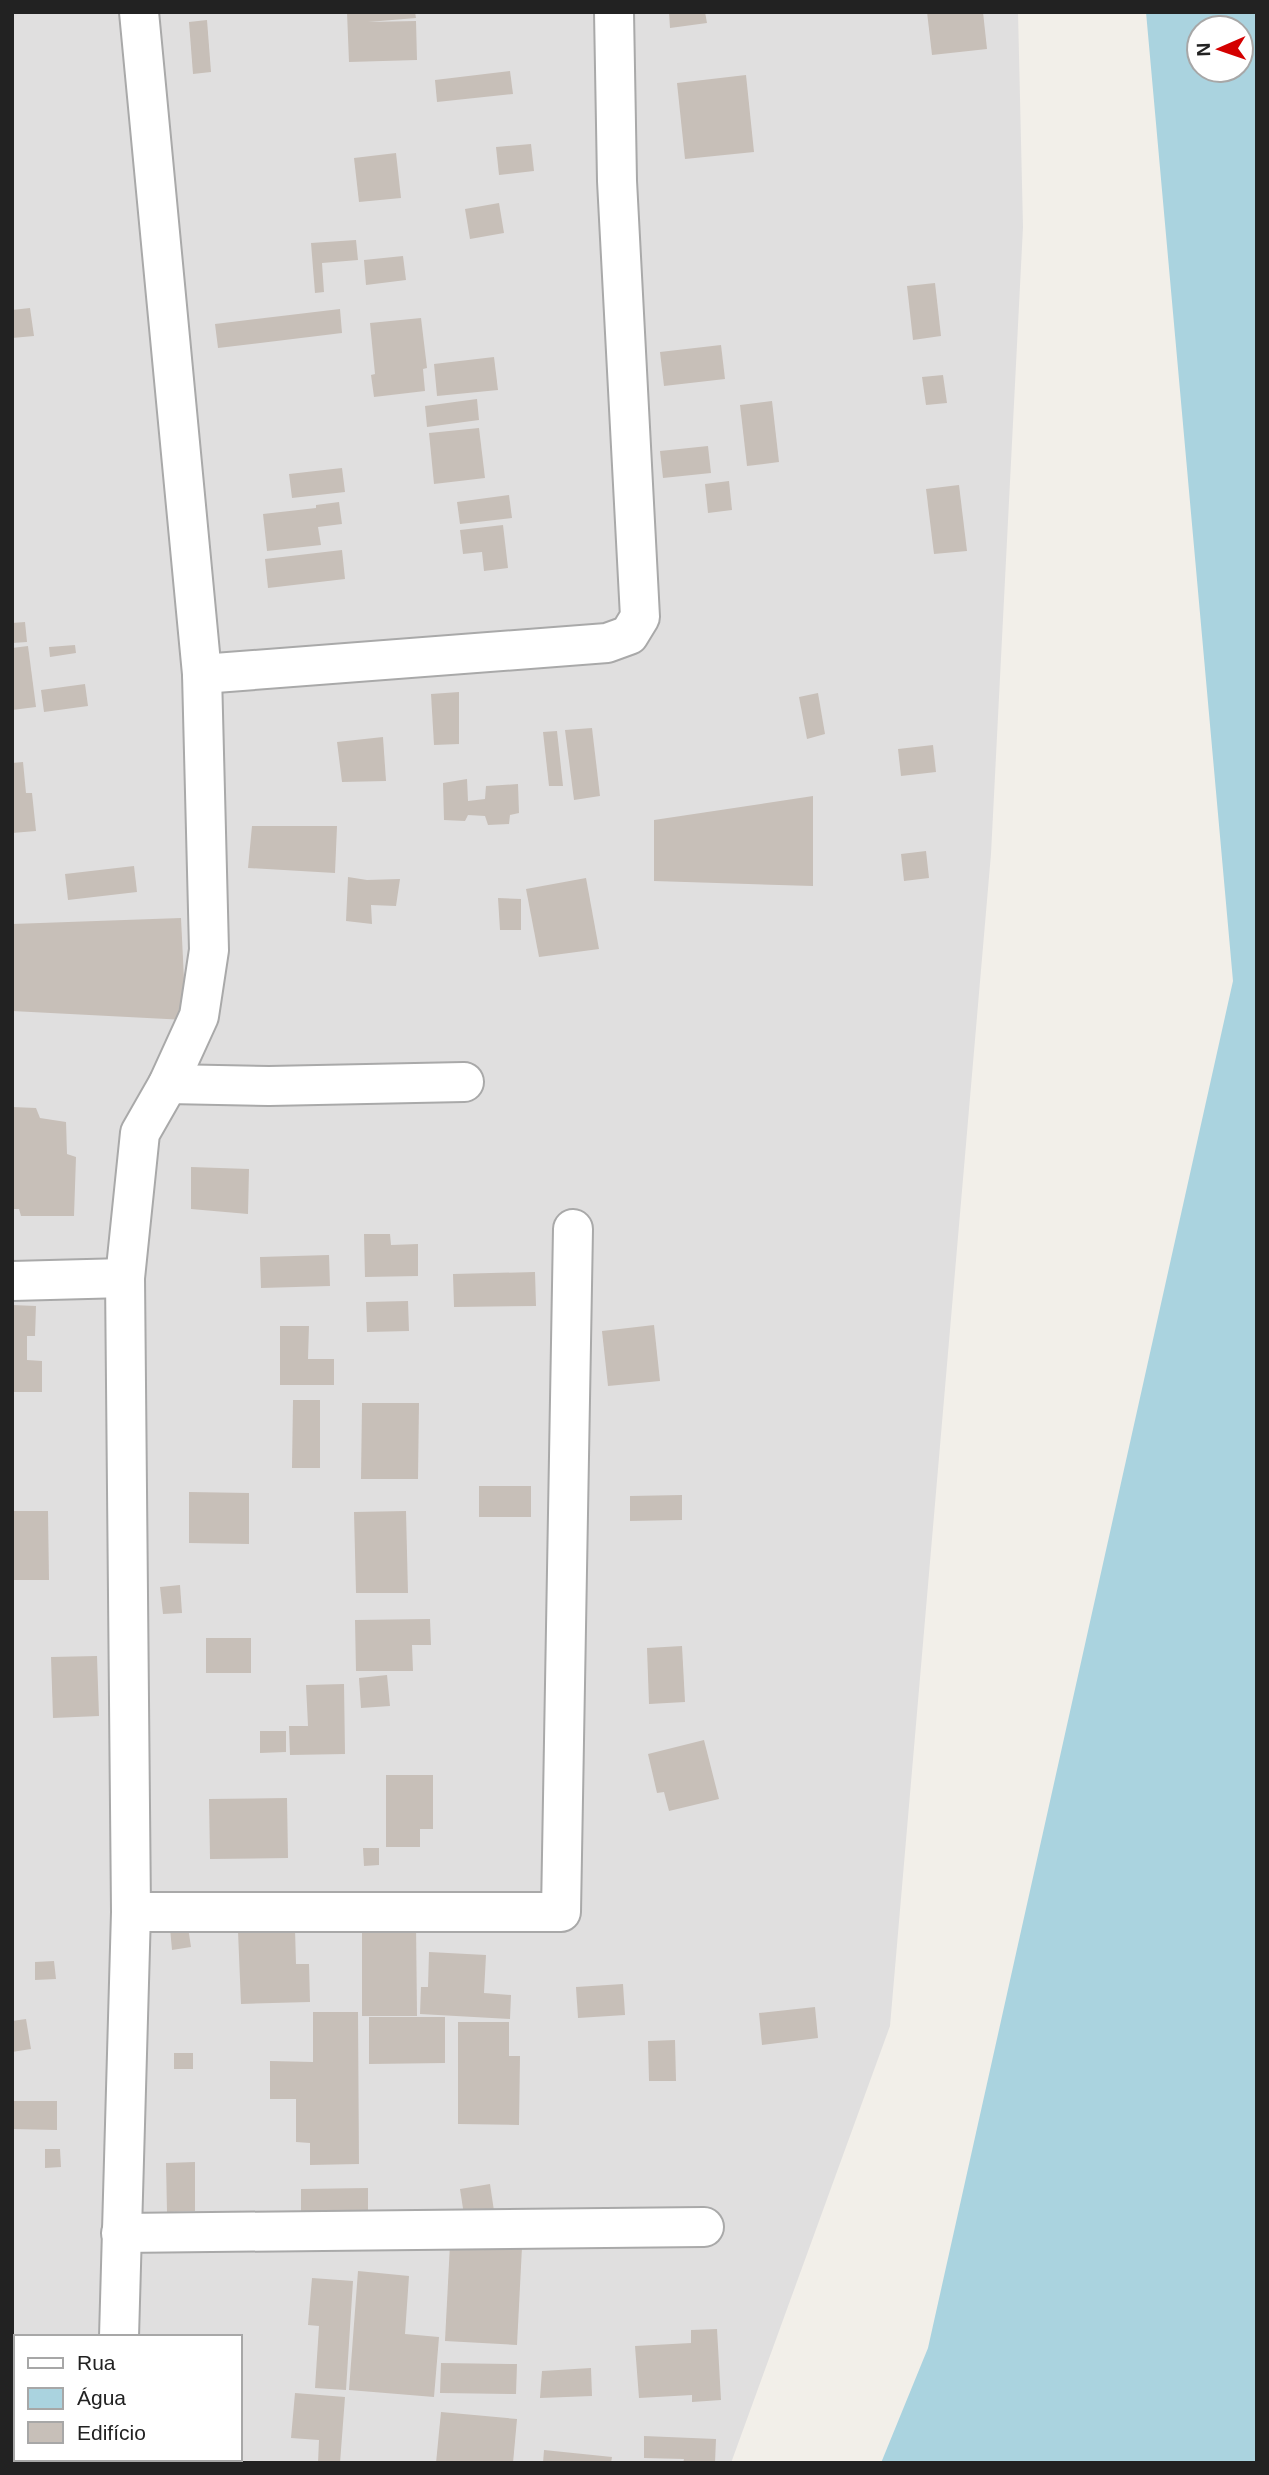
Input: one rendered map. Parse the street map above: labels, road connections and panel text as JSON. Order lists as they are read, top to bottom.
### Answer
{
  "legend": ["Rua", "Água", "Edifício"],
  "north": "left"
}
